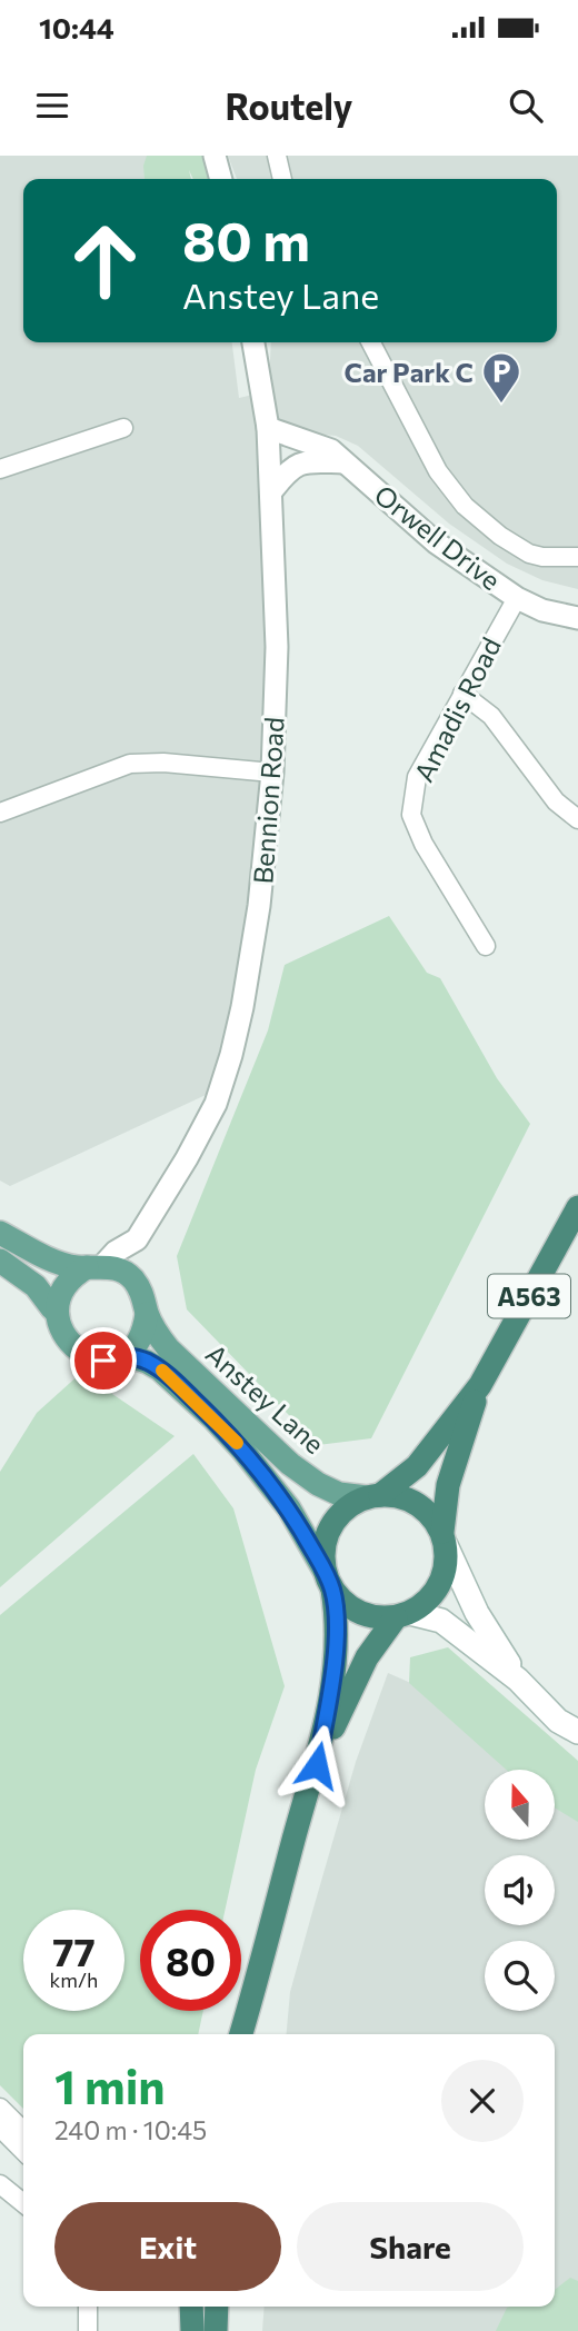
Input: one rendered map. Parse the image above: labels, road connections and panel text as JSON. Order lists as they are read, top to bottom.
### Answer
{
  "streets": {
    "highway": ["A563"],
    "main road": ["Anstey Lane"],
    "street": ["Orwell Drive", "Amadis Road", "Bennion Road"]
  },
  "crossings": [
    ["Orwell Drive", "Amadis Road"],
    ["Orwell Drive", "Bennion Road"],
    ["Bennion Road", "Anstey Lane"],
    ["A563", "Anstey Lane"]
  ],
  "places": {
    "parking": ["Car Park C"]
  },
  "north": "top",
  "page": {
    "status": "10:44",
    "header": "Routely",
    "turn": ["80 m", "Anstey Lane"],
    "speed": "77 km/h",
    "limit": "80",
    "heading": ["1 min", "240 m · 10:45"],
    "buttons": ["Exit", "Share"]
  }
}
